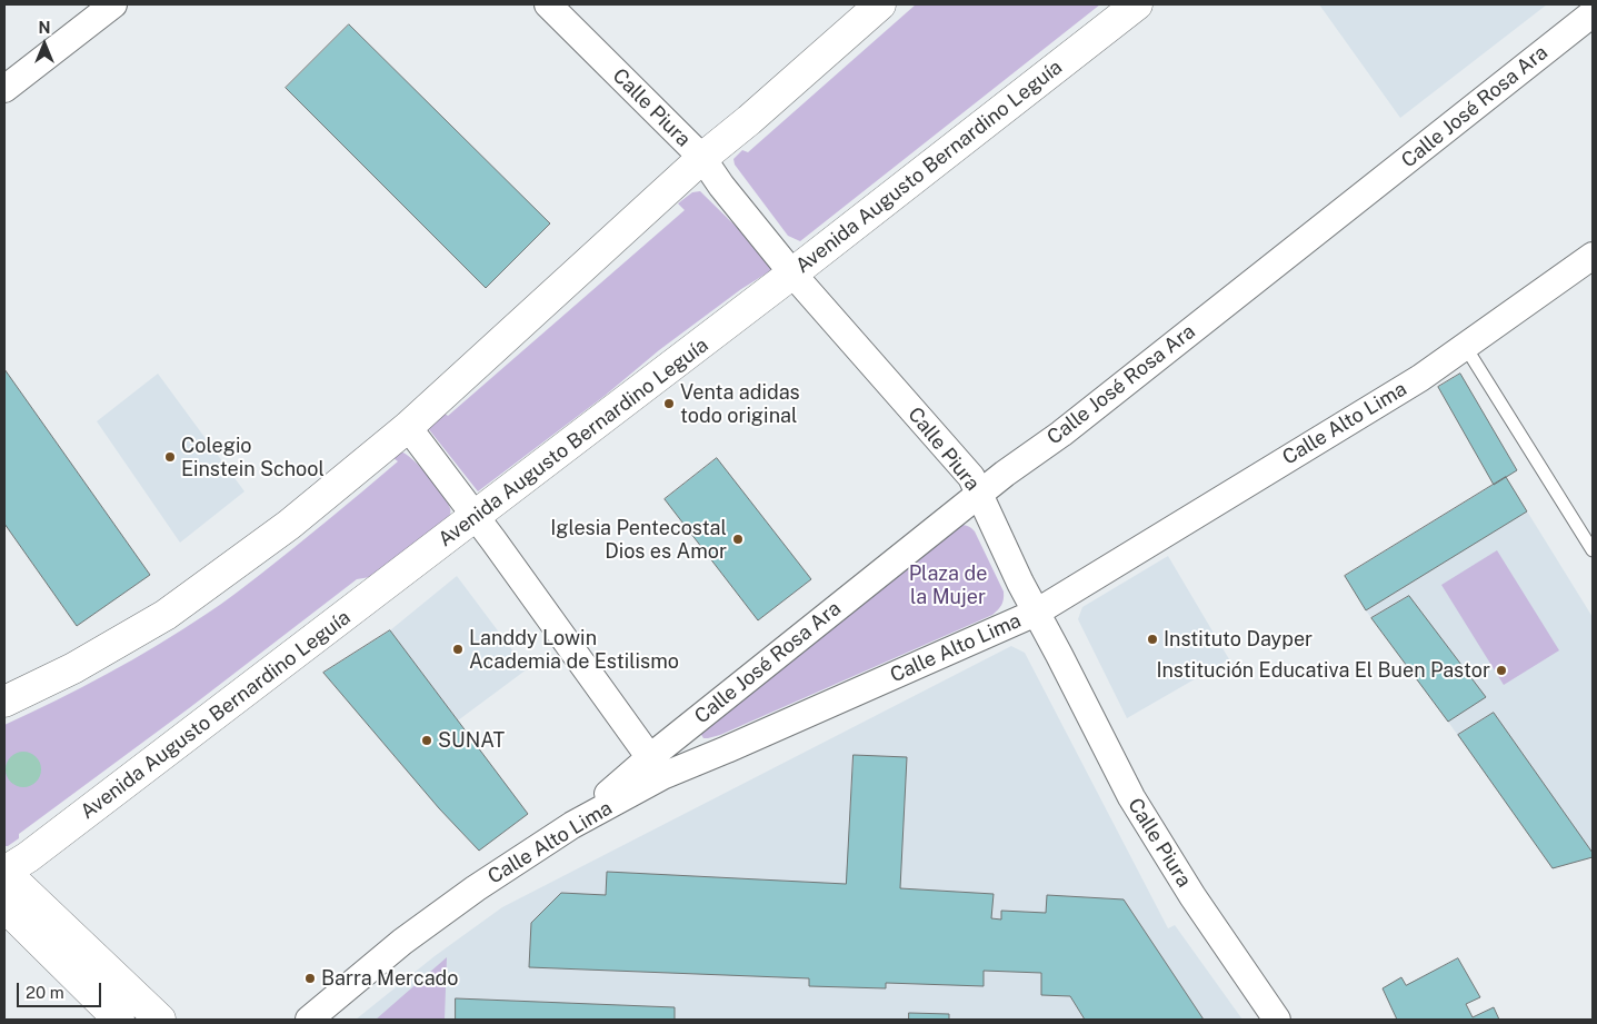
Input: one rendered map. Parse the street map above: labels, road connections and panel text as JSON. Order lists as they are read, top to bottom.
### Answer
{
  "streets": {
    "street": [
      "Calle José Rosa Ara",
      "Calle Piura",
      "Avenida Augusto Bernardino Leguía",
      "Calle Alto Lima"
    ]
  },
  "crossings": [
    ["Calle José Rosa Ara", "Calle Piura"],
    ["Calle José Rosa Ara", "Calle Alto Lima"],
    ["Calle Piura", "Avenida Augusto Bernardino Leguía"],
    ["Calle Piura", "Calle Alto Lima"]
  ],
  "parks": ["Plaza de la Mujer"],
  "places": [
    "Venta adidas todo original",
    "Colegio Einstein School",
    "Iglesia Pentecostal Dios es Amor",
    "Instituto Dayper",
    "Landdy Lowin Academia de Estilismo",
    "Institución Educativa El Buen Pastor",
    "SUNAT",
    "Barra Mercado"
  ],
  "scale_bar": "20 m",
  "north": "top"
}
